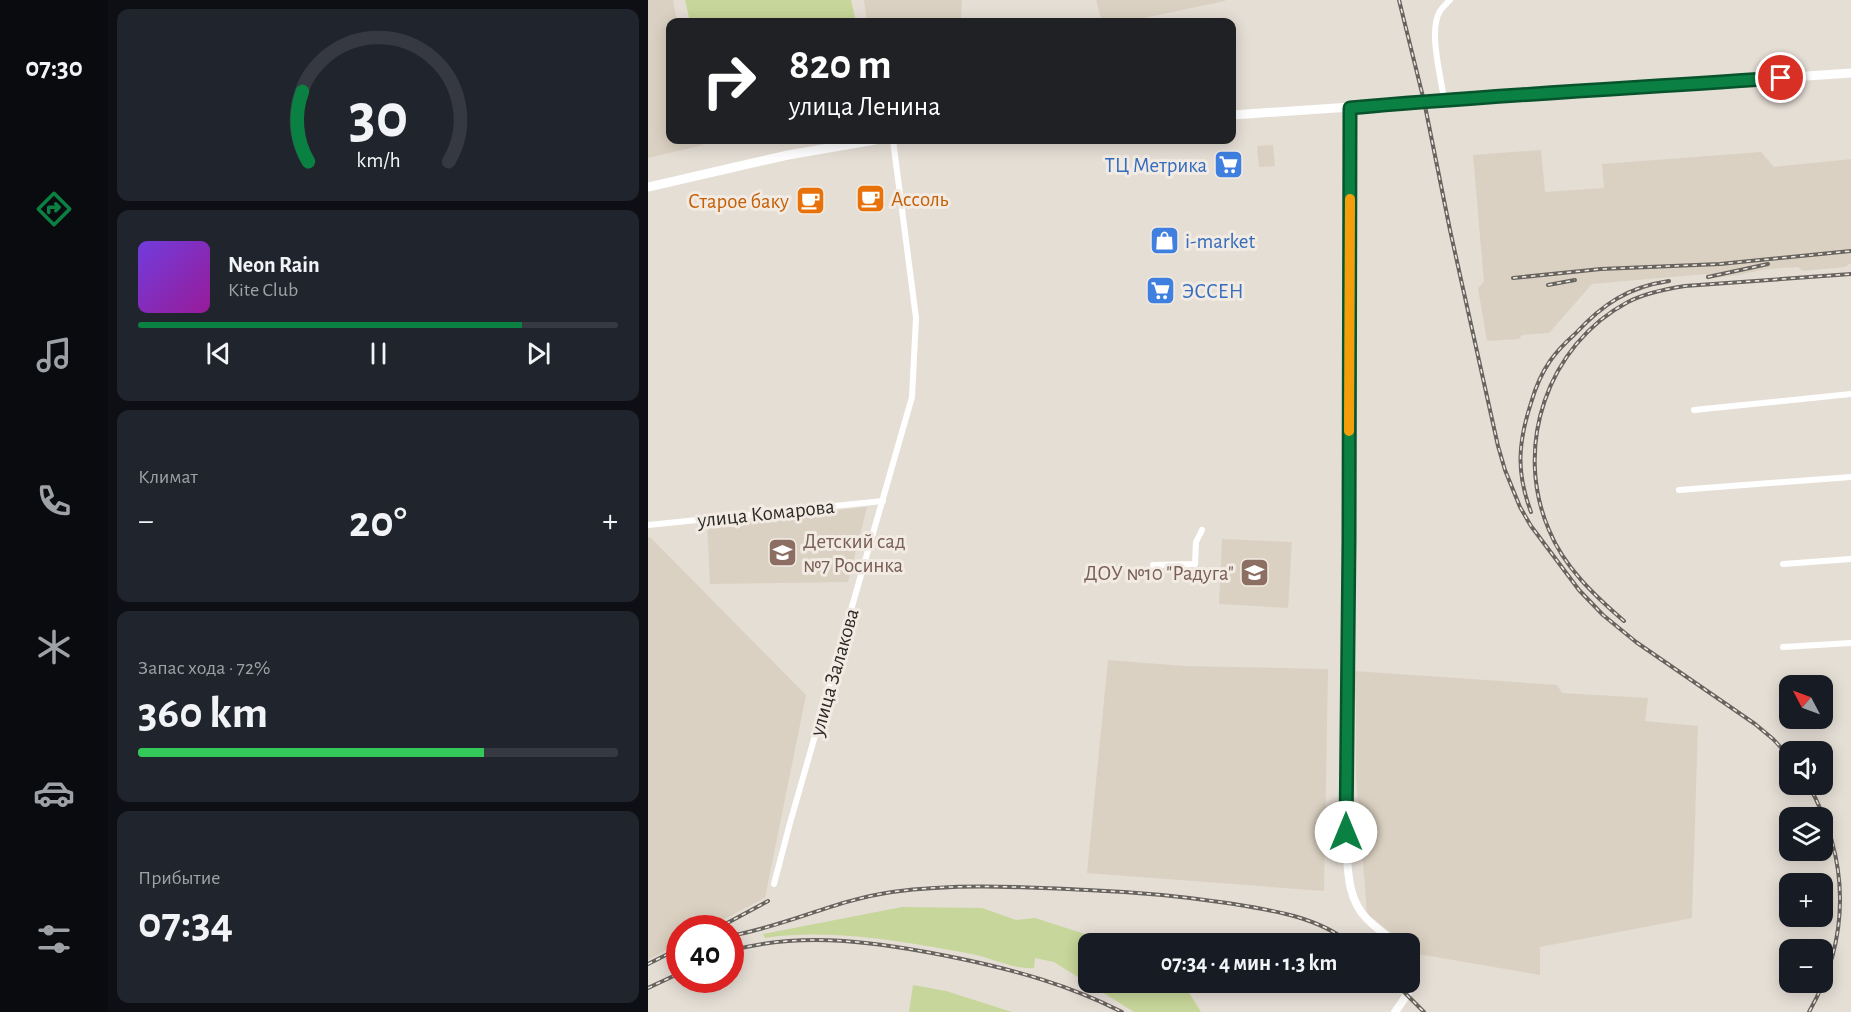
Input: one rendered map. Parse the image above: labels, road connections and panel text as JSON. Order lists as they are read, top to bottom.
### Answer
{
  "streets": {
    "street": ["улица Комарова", "улица Залакова"]
  },
  "crossings": [
    ["улица Комарова", "улица Залакова"]
  ],
  "places": {
    "supermarket": ["ТЦ Метрика", "ЭССЕН"],
    "cafe": ["Ассоль", "Старое баку"],
    "shop": ["i-market"],
    "school or university": ["Детский сад №7 Росинка", "ДОУ №10 \"Радуга\""]
  },
  "north": "top left",
  "page": {
    "tabs": "07:30",
    "turn": ["820 m", "улица Ленина"],
    "song": ["Neon Rain", "Kite Club"],
    "tile": [
      "Климат",
      ["Запас хода · 72%", "360 km"],
      ["Прибытие", "07:34"]
    ],
    "heat": ["−", "20°", "+"],
    "map_buttons": ["+", "−"],
    "limit": "40",
    "trip": "07:34 · 4 мин · 1.3 km",
    "gauge": ["30", "km/h"]
  }
}
